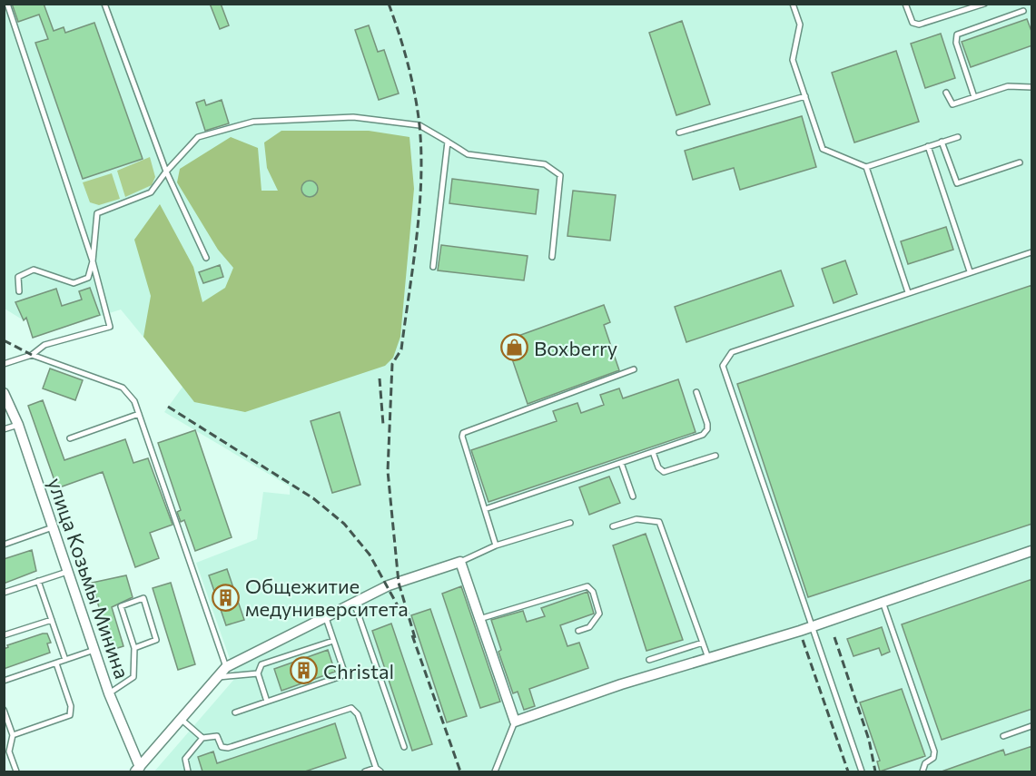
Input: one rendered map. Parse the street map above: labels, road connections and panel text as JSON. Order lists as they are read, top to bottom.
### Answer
{
  "streets": {
    "street": ["улица Козьмы Минина"]
  },
  "places": {
    "shop": ["Boxberry"],
    "building": ["Общежитие медуниверситета", "Christal"]
  }
}
